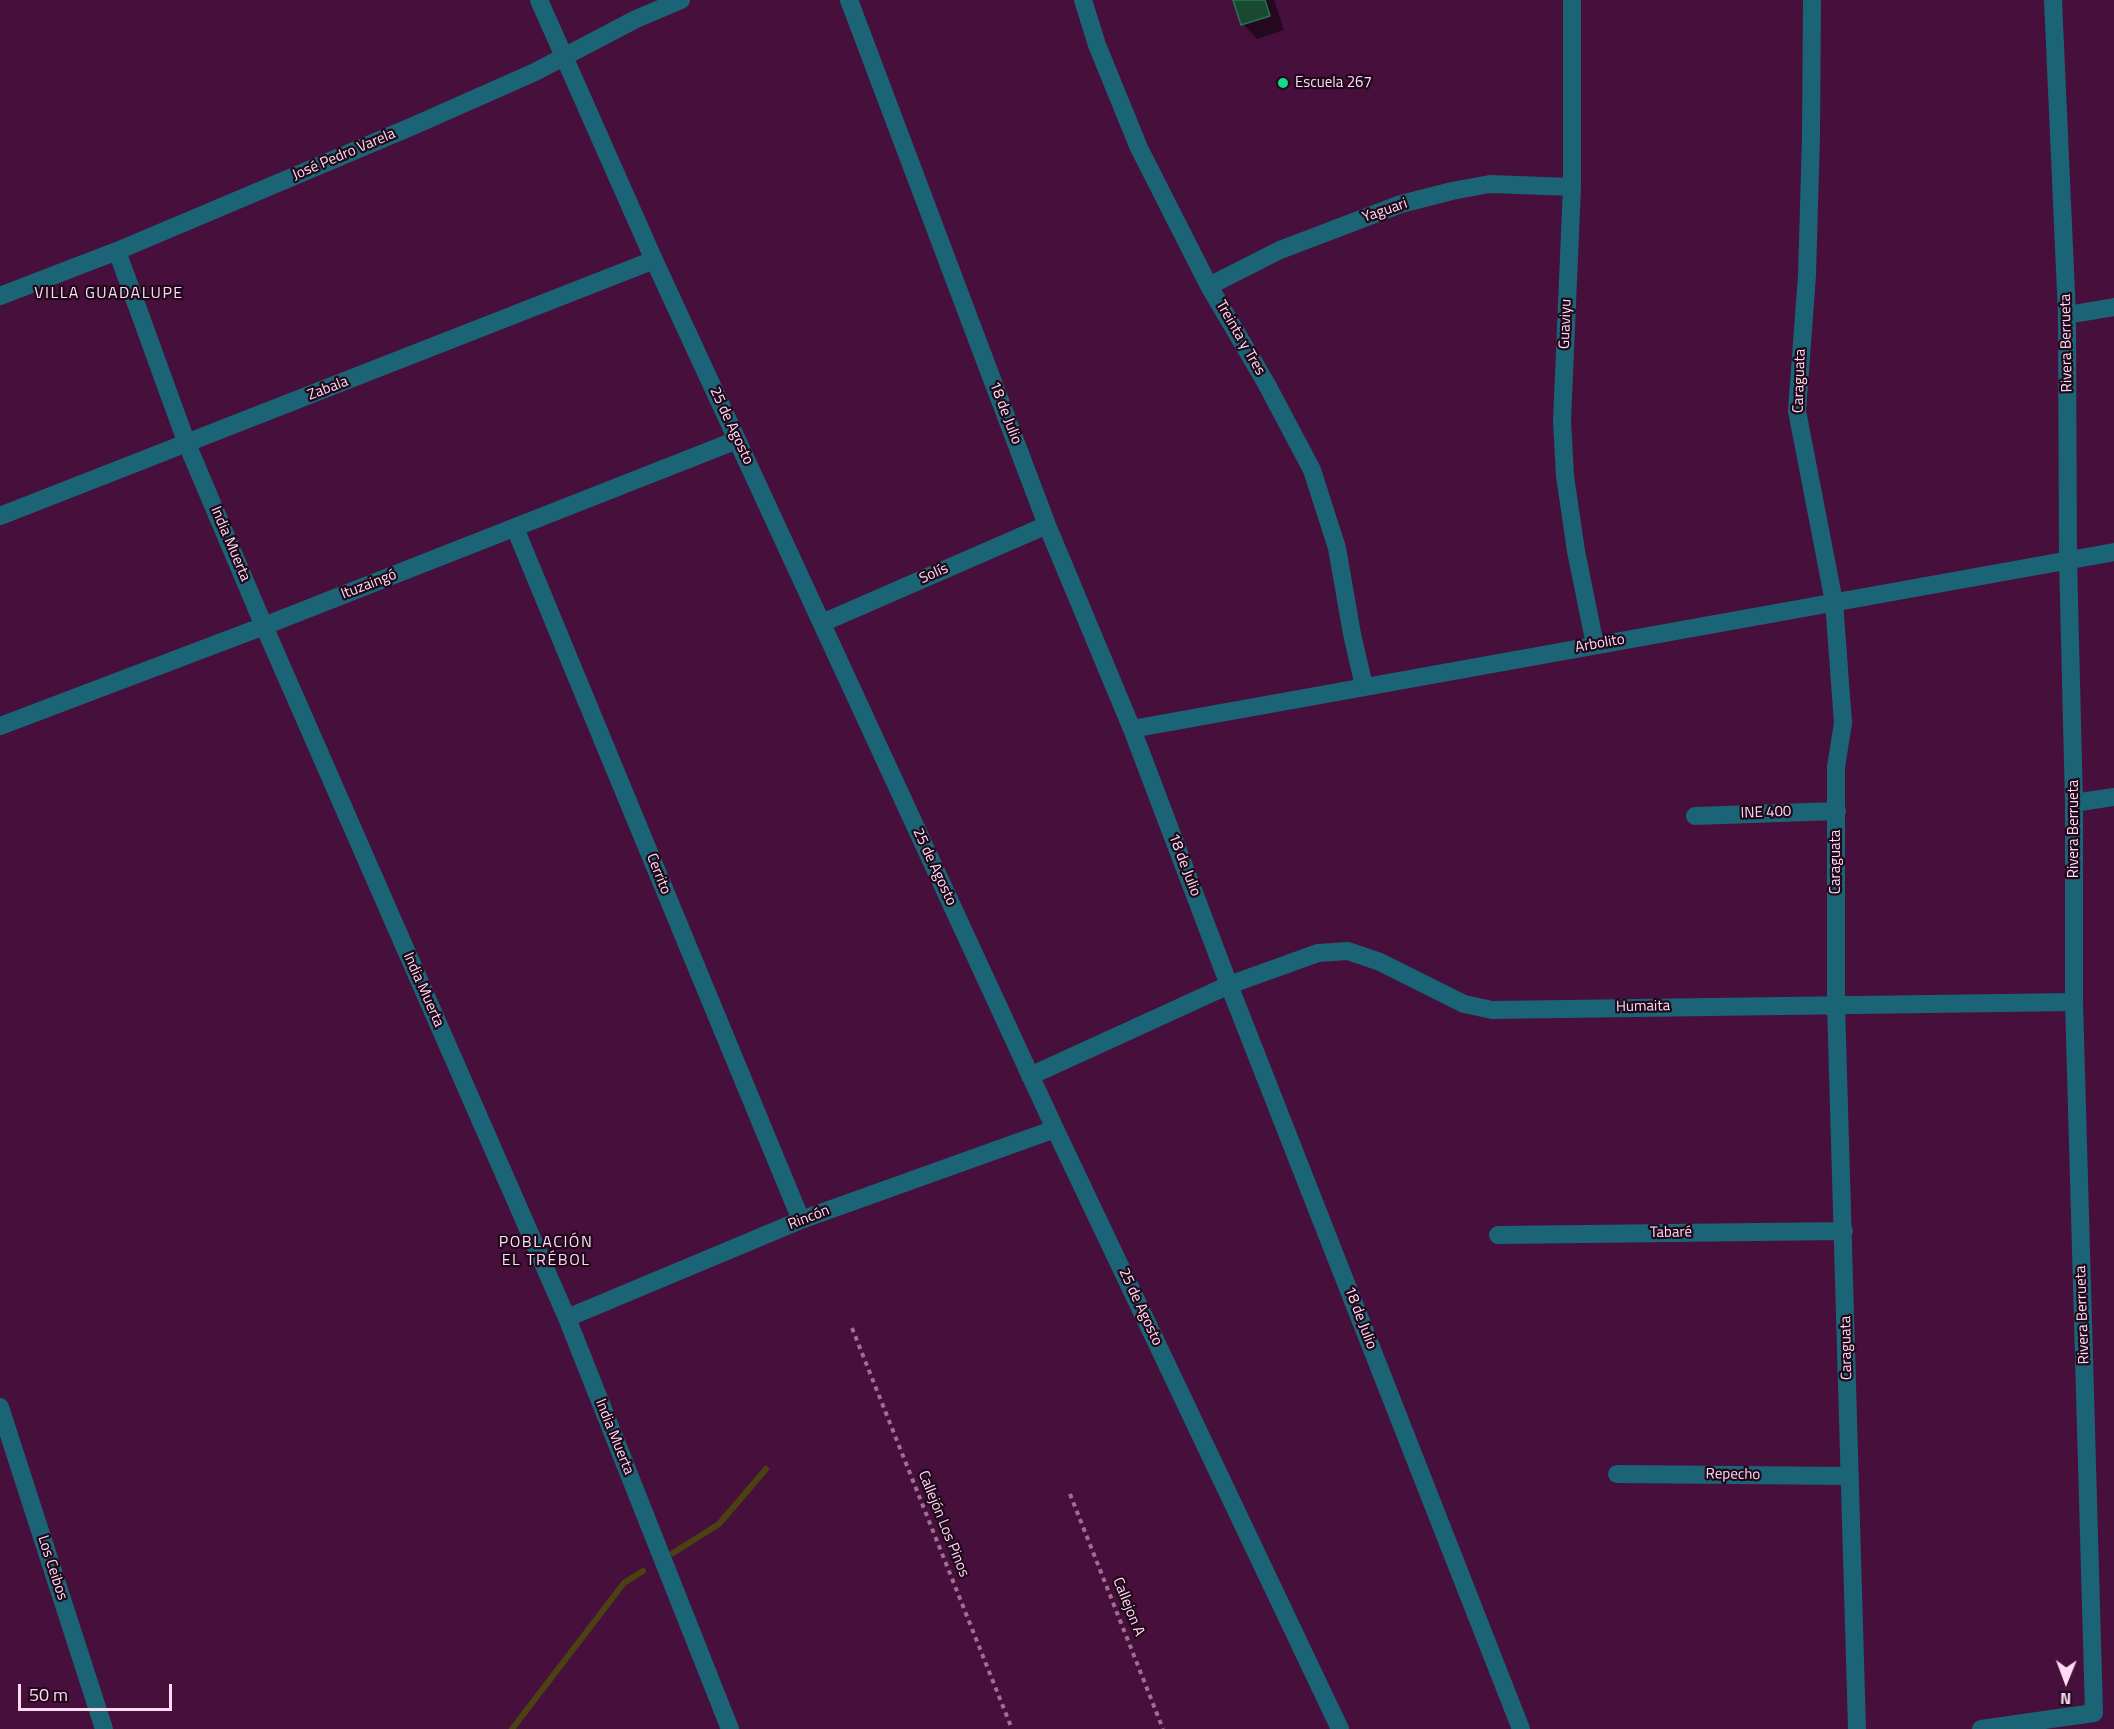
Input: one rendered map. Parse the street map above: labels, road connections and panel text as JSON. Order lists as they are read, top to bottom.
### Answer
{
  "streets": {
    "street": [
      "José Pedro Varela",
      "Yaguari",
      "Guaviyu",
      "Treinta y Tres",
      "Rivera Berrueta",
      "Caraguata",
      "Zabala",
      "18 de Julio",
      "25 de Agosto",
      "India Muerta",
      "Solís",
      "Ituzaingó",
      "Arbolito",
      "INE 400",
      "Cerrito",
      "Humaita",
      "Rincón",
      "Tabaré",
      "Repecho",
      "Los Ceibos"
    ],
    "path": ["Callejón Los Pinos", "Callejon A"]
  },
  "crossings": [
    ["José Pedro Varela", "25 de Agosto"],
    ["José Pedro Varela", "India Muerta"],
    ["Yaguari", "Guaviyu"],
    ["Yaguari", "Treinta y Tres"],
    ["Guaviyu", "Arbolito"],
    ["Treinta y Tres", "Arbolito"],
    ["Rivera Berrueta", "Arbolito"],
    ["Rivera Berrueta", "Humaita"],
    ["Caraguata", "Arbolito"],
    ["Caraguata", "INE 400"],
    ["Caraguata", "Humaita"],
    ["Caraguata", "Tabaré"],
    ["Caraguata", "Repecho"],
    ["Zabala", "25 de Agosto"],
    ["Zabala", "India Muerta"],
    ["18 de Julio", "Solís"],
    ["18 de Julio", "Arbolito"],
    ["18 de Julio", "Humaita"],
    ["25 de Agosto", "Solís"],
    ["25 de Agosto", "Ituzaingó"],
    ["25 de Agosto", "Rincón"],
    ["India Muerta", "Ituzaingó"],
    ["India Muerta", "Rincón"],
    ["Ituzaingó", "Cerrito"],
    ["Cerrito", "Rincón"]
  ],
  "districts": ["VILLA GUADALUPE", "POBLACIÓN EL TRÉBOL"],
  "places": ["Escuela 267"],
  "scale_bar": "50 m",
  "north": "bottom"
}
